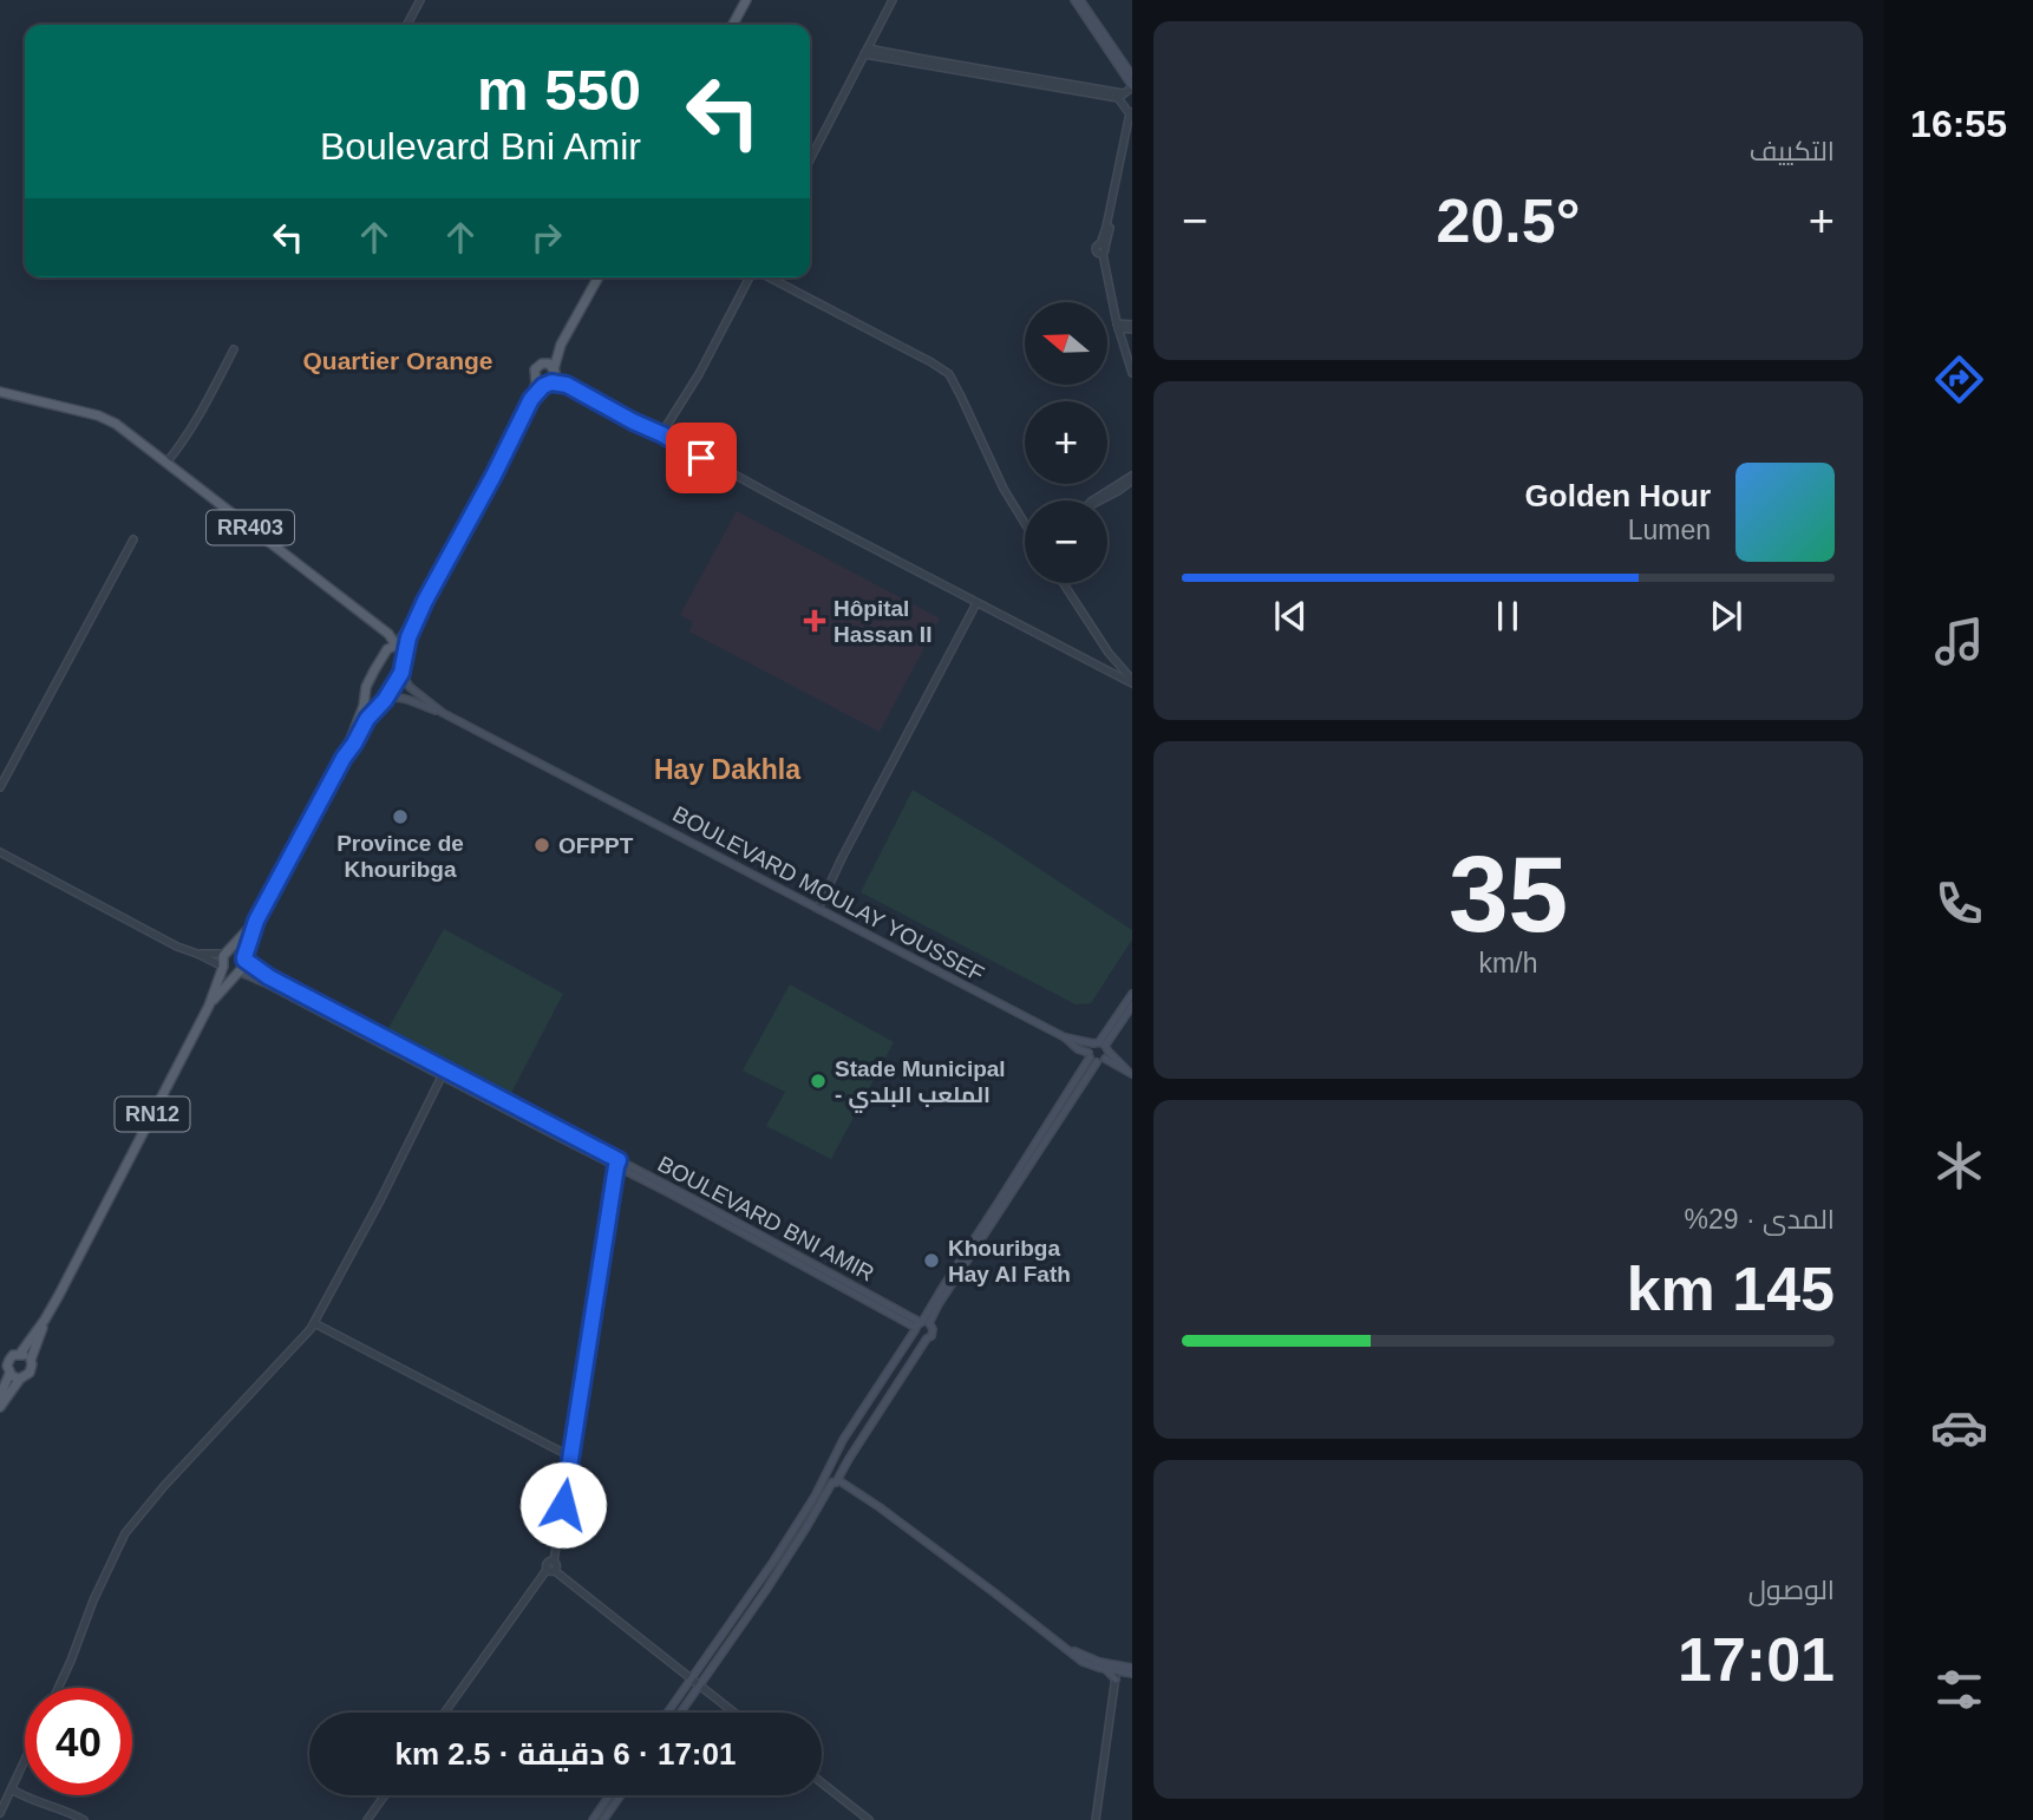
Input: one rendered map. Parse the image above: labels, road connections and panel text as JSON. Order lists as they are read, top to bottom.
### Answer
{
  "streets": {
    "main road": [
      "RR403",
      "BOULEVARD MOULAY YOUSSEF",
      "RN12",
      "BOULEVARD BNI AMIR"
    ]
  },
  "crossings": [
    ["RR403", "RN12"],
    ["RN12", "BOULEVARD BNI AMIR"]
  ],
  "districts": ["Quartier Orange", "Hay Dakhla"],
  "places": {
    "health": ["Hôpital Hassan II"],
    "other": [
      "Province de Khouribga",
      "OFPPT",
      "Stade Municipal - الملعب البلدي",
      "Khouribga Hay Al Fath"
    ]
  },
  "north": "left",
  "page": {
    "tabs": "16:55",
    "tile": [
      "التكييف",
      ["35", "km/h"],
      ["المدى · 29%", "145 km"],
      ["الوصول", "17:01"]
    ],
    "turn": ["550 m", "Boulevard Bni Amir"],
    "heat": ["−", "20.5°", "+"],
    "map_buttons": ["+", "−"],
    "song": ["Golden Hour", "Lumen"],
    "limit": "40",
    "trip": "17:01 · 6 دقيقة · 2.5 km"
  }
}
